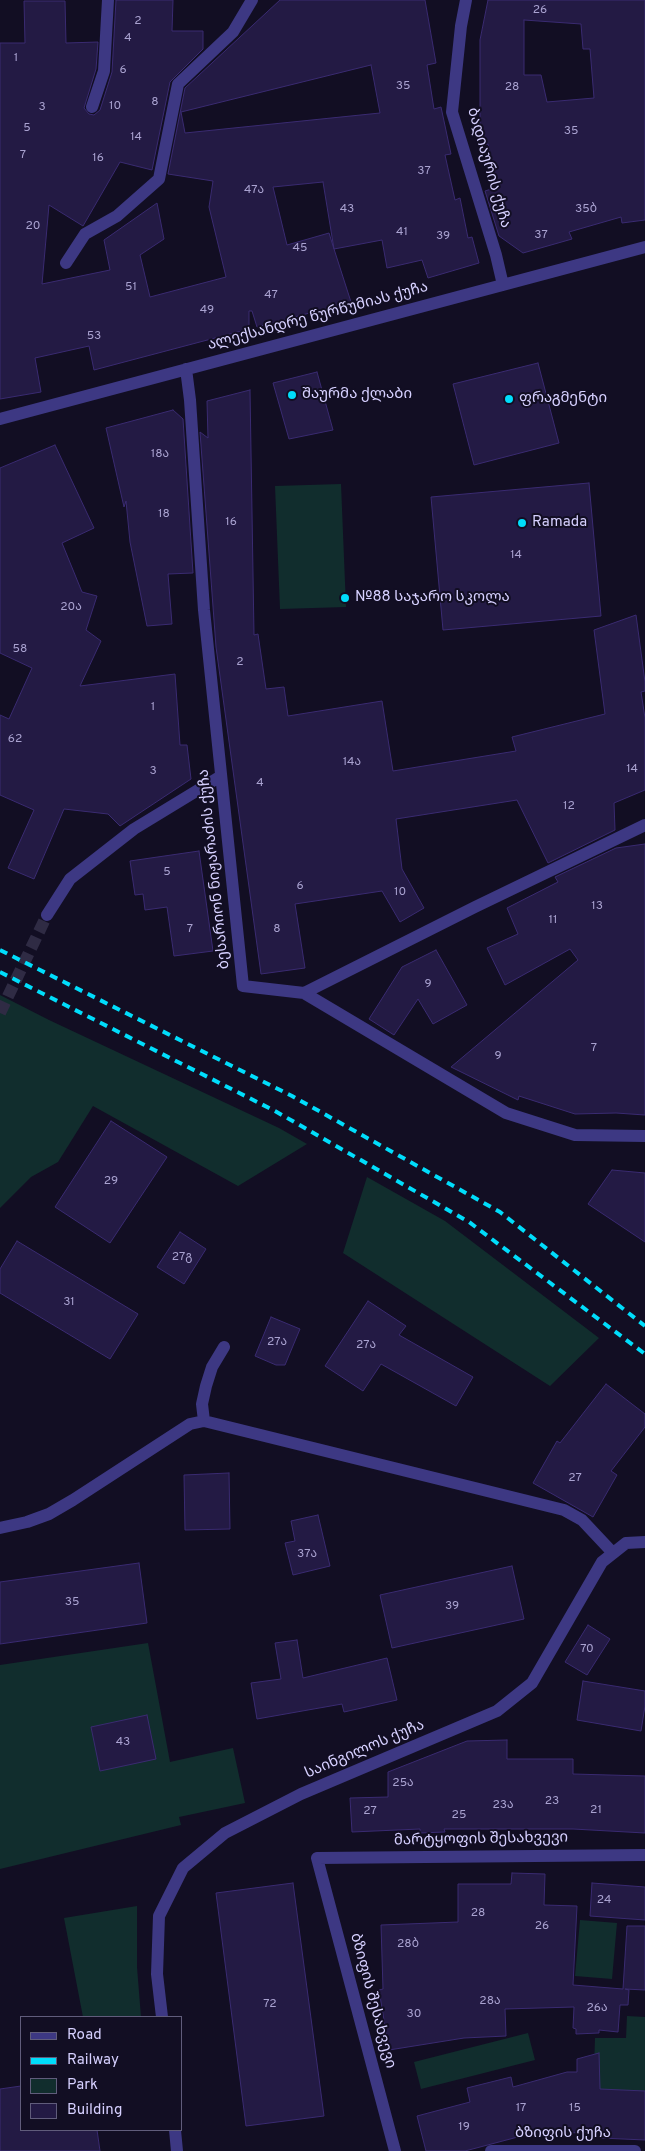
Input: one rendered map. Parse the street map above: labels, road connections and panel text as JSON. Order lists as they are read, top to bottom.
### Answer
{
  "streets": {
    "street": [
      "ბადიაურის ქუჩა",
      "ალექსანდრე წურწუმიას ქუჩა",
      "ბესარიონ ნიჟარაძის ქუჩა",
      "საინგილოს ქუჩა",
      "მარტყოფის შესახვევი",
      "ბზიფის შესახვევი",
      "ბზიფის ქუჩა"
    ]
  },
  "crossings": [
    ["ბადიაურის ქუჩა", "ალექსანდრე წურწუმიას ქუჩა"],
    ["ალექსანდრე წურწუმიას ქუჩა", "ბესარიონ ნიჟარაძის ქუჩა"],
    ["მარტყოფის შესახვევი", "ბზიფის შესახვევი"]
  ],
  "places": [
    "შაურმა ქლაბი",
    "ფრაგმენტი",
    "Ramada",
    "№88 საჯარო სკოლა"
  ],
  "house_numbers": [
    "26",
    "2",
    "4",
    "1",
    "6",
    "35",
    "28",
    "8",
    "10",
    "3",
    "5",
    "35",
    "14",
    "7",
    "16",
    "37",
    "47ა",
    "43",
    "35ბ",
    "20",
    "41",
    "37",
    "39",
    "45",
    "51",
    "47",
    "49",
    "53",
    "18ა",
    "18",
    "16",
    "14",
    "20ა",
    "58",
    "2",
    "1",
    "62",
    "14ა",
    "14",
    "3",
    "4",
    "12",
    "5",
    "6",
    "10",
    "13",
    "11",
    "7",
    "8",
    "9",
    "7",
    "9",
    "29",
    "27გ",
    "31",
    "27ა",
    "27ა",
    "27",
    "37ა",
    "35",
    "39",
    "70",
    "43",
    "25ა",
    "23",
    "23ა",
    "21",
    "27",
    "25",
    "24",
    "28",
    "26",
    "28ბ",
    "28ა",
    "72",
    "26ა",
    "30",
    "17",
    "15",
    "19"
  ],
  "legend": [
    "Road",
    "Railway",
    "Park",
    "Building"
  ]
}
